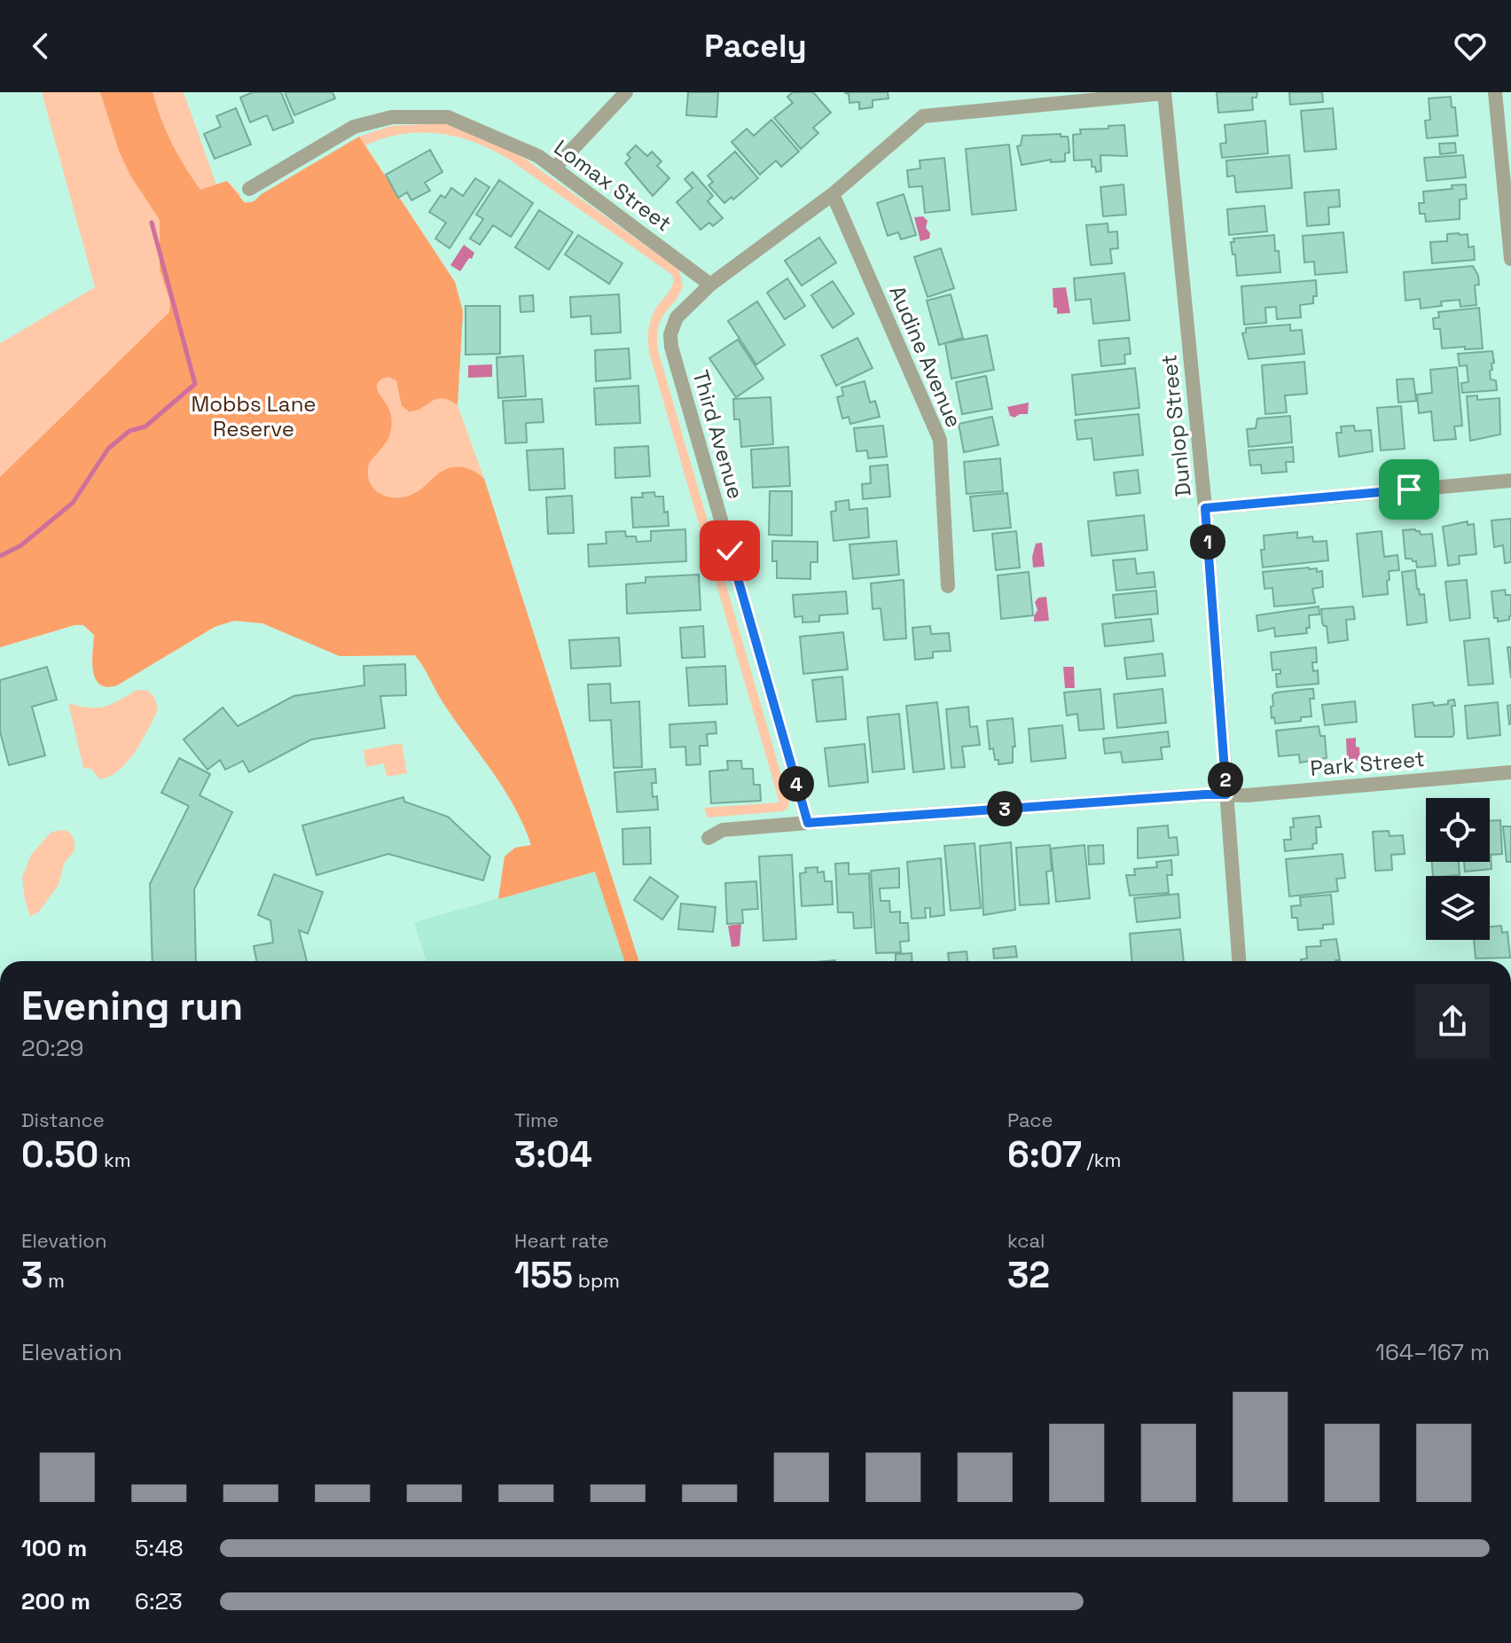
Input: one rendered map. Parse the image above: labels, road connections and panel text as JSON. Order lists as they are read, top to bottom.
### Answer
{
  "streets": {
    "street": [
      "Lomax Street",
      "Audine Avenue",
      "Dunlop Street",
      "Third Avenue",
      "Park Street"
    ]
  },
  "crossings": [
    ["Lomax Street", "Third Avenue"],
    ["Audine Avenue", "Third Avenue"],
    ["Dunlop Street", "Third Avenue"],
    ["Dunlop Street", "Park Street"]
  ],
  "parks": ["Mobbs Lane Reserve"],
  "page": {
    "header": "Pacely",
    "pins": [
      "1",
      "2",
      "4",
      "3"
    ],
    "heading": ["Evening run", "20:29"],
    "stats": [
      ["Distance", "0.50 km"],
      ["Time", "3:04"],
      ["Pace", "6:07 /km"],
      ["Elevation", "3 m"],
      ["Heart rate", "155 bpm"],
      ["kcal", "32"]
    ],
    "chart": ["Elevation", "164–167 m"],
    "list": [
      {
        "name": "100 m",
        "note": "5:48"
      },
      {
        "name": "200 m",
        "note": "6:23"
      }
    ]
  }
}
